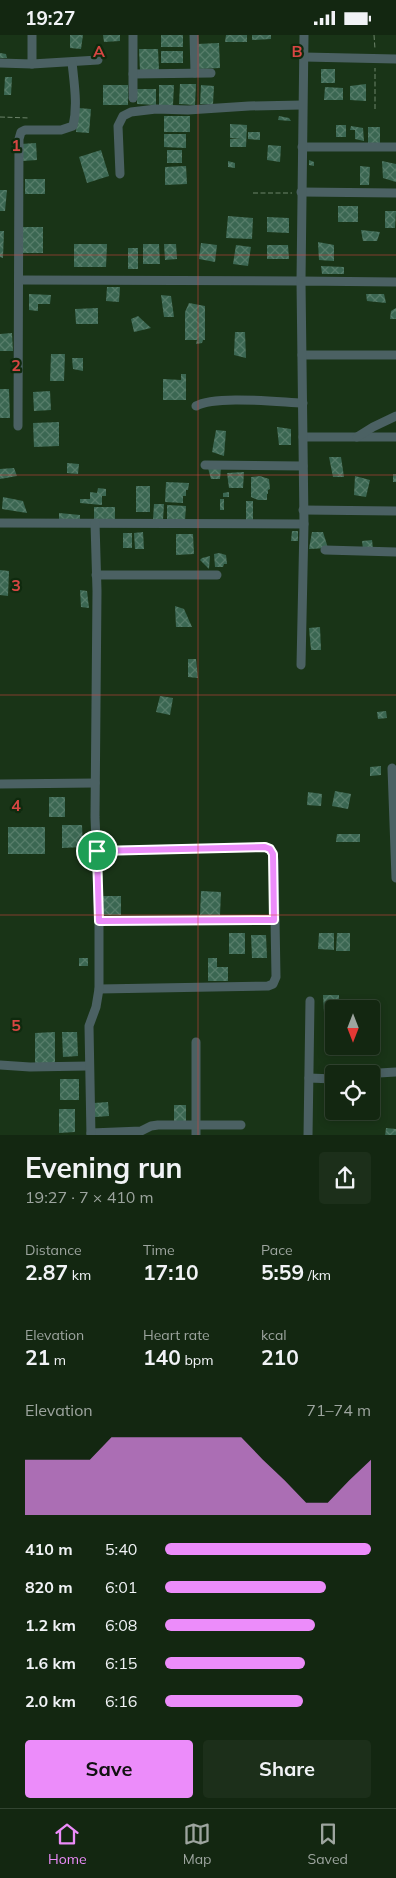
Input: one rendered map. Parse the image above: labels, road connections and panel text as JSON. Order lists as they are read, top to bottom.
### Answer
{
  "north": "bottom",
  "page": {
    "status": "19:27",
    "heading": ["Evening run", "19:27 · 7 × 410 m"],
    "stats": [
      ["Distance", "2.87 km"],
      ["Time", "17:10"],
      ["Pace", "5:59 /km"],
      ["Elevation", "21 m"],
      ["Heart rate", "140 bpm"],
      ["kcal", "210"]
    ],
    "chart": ["Elevation", "71–74 m"],
    "list": [
      {
        "name": "410 m",
        "note": "5:40"
      },
      {
        "name": "820 m",
        "note": "6:01"
      },
      {
        "name": "1.2 km",
        "note": "6:08"
      },
      {
        "name": "1.6 km",
        "note": "6:15"
      },
      {
        "name": "2.0 km",
        "note": "6:16"
      }
    ],
    "buttons": ["Save", "Share"],
    "tabs": ["Home", "Map", "Saved"]
  },
  "grid": {
    "columns": ["A", "B"],
    "rows": [
      "1",
      "2",
      "3",
      "4",
      "5"
    ]
  }
}
